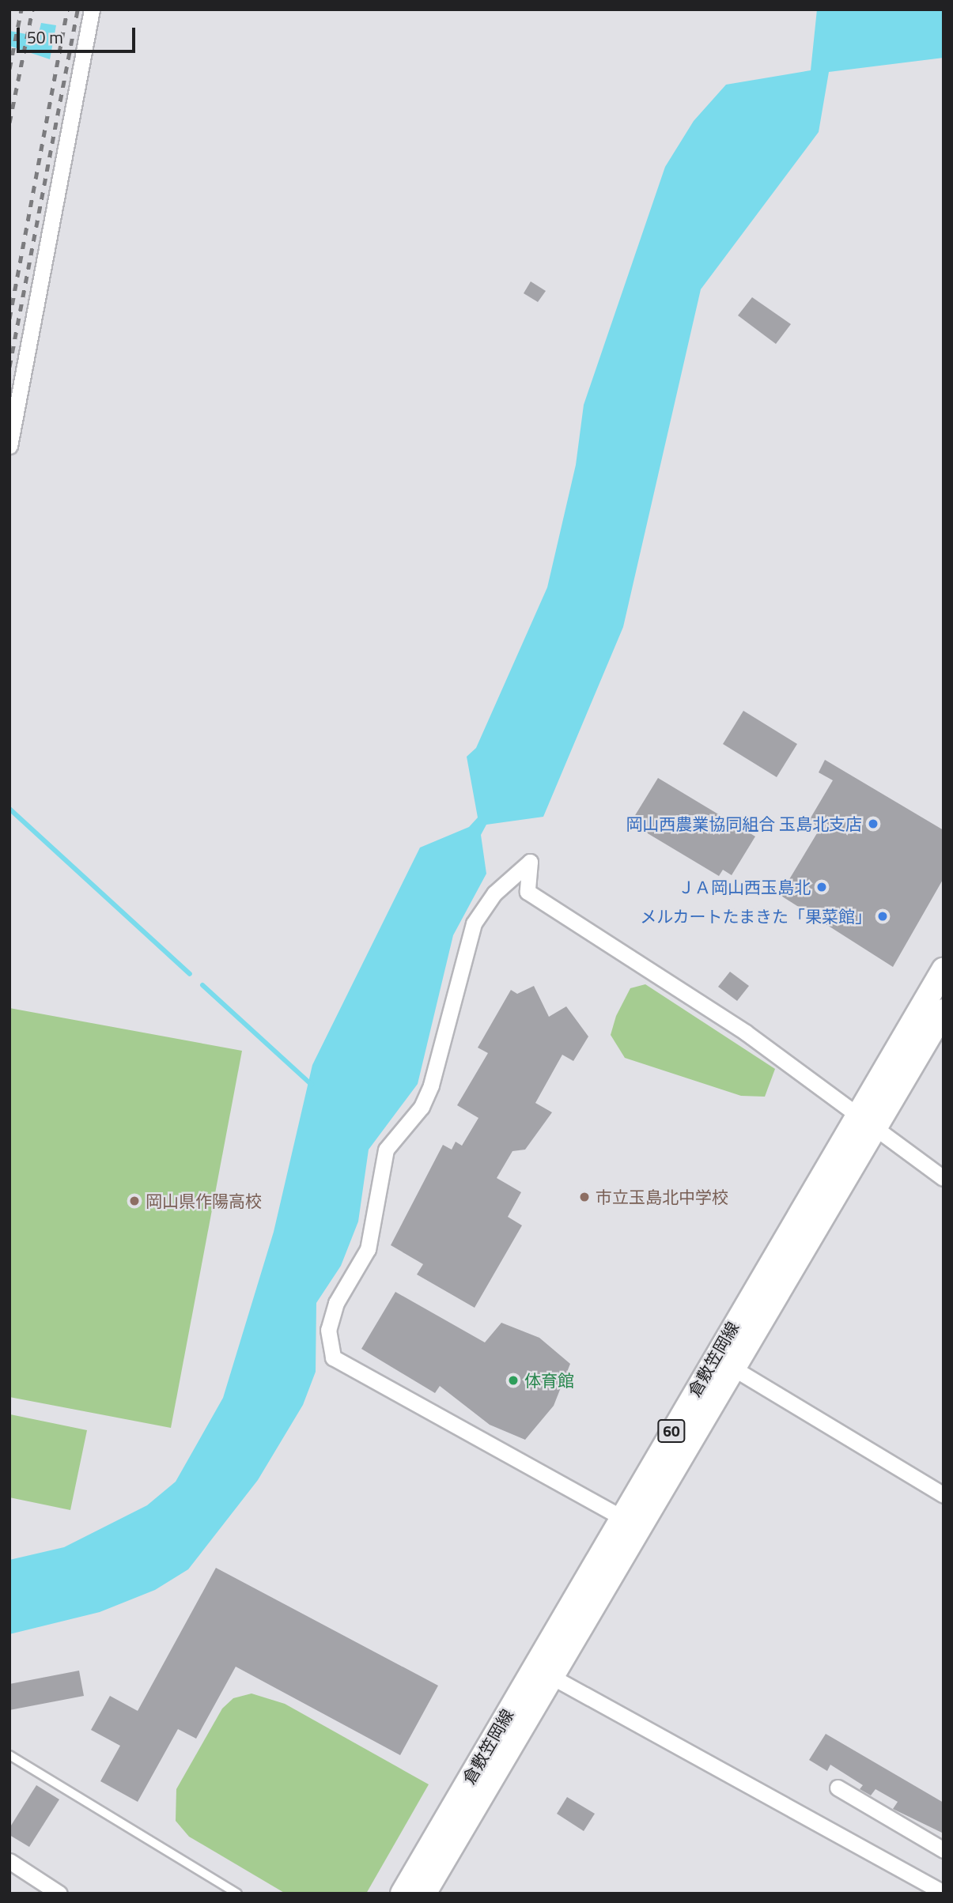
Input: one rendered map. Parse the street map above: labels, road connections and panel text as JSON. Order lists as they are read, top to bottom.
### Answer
{
  "streets": {
    "main road": ["倉敷笠岡線", "60"]
  },
  "places": [
    "岡山西農業協同組合 玉島北支店",
    "ＪＡ岡山西玉島北",
    "メルカートたまきた「果菜館」",
    "市立玉島北中学校",
    "岡山県作陽高校",
    "体育館"
  ],
  "scale_bar": "50 m"
}
